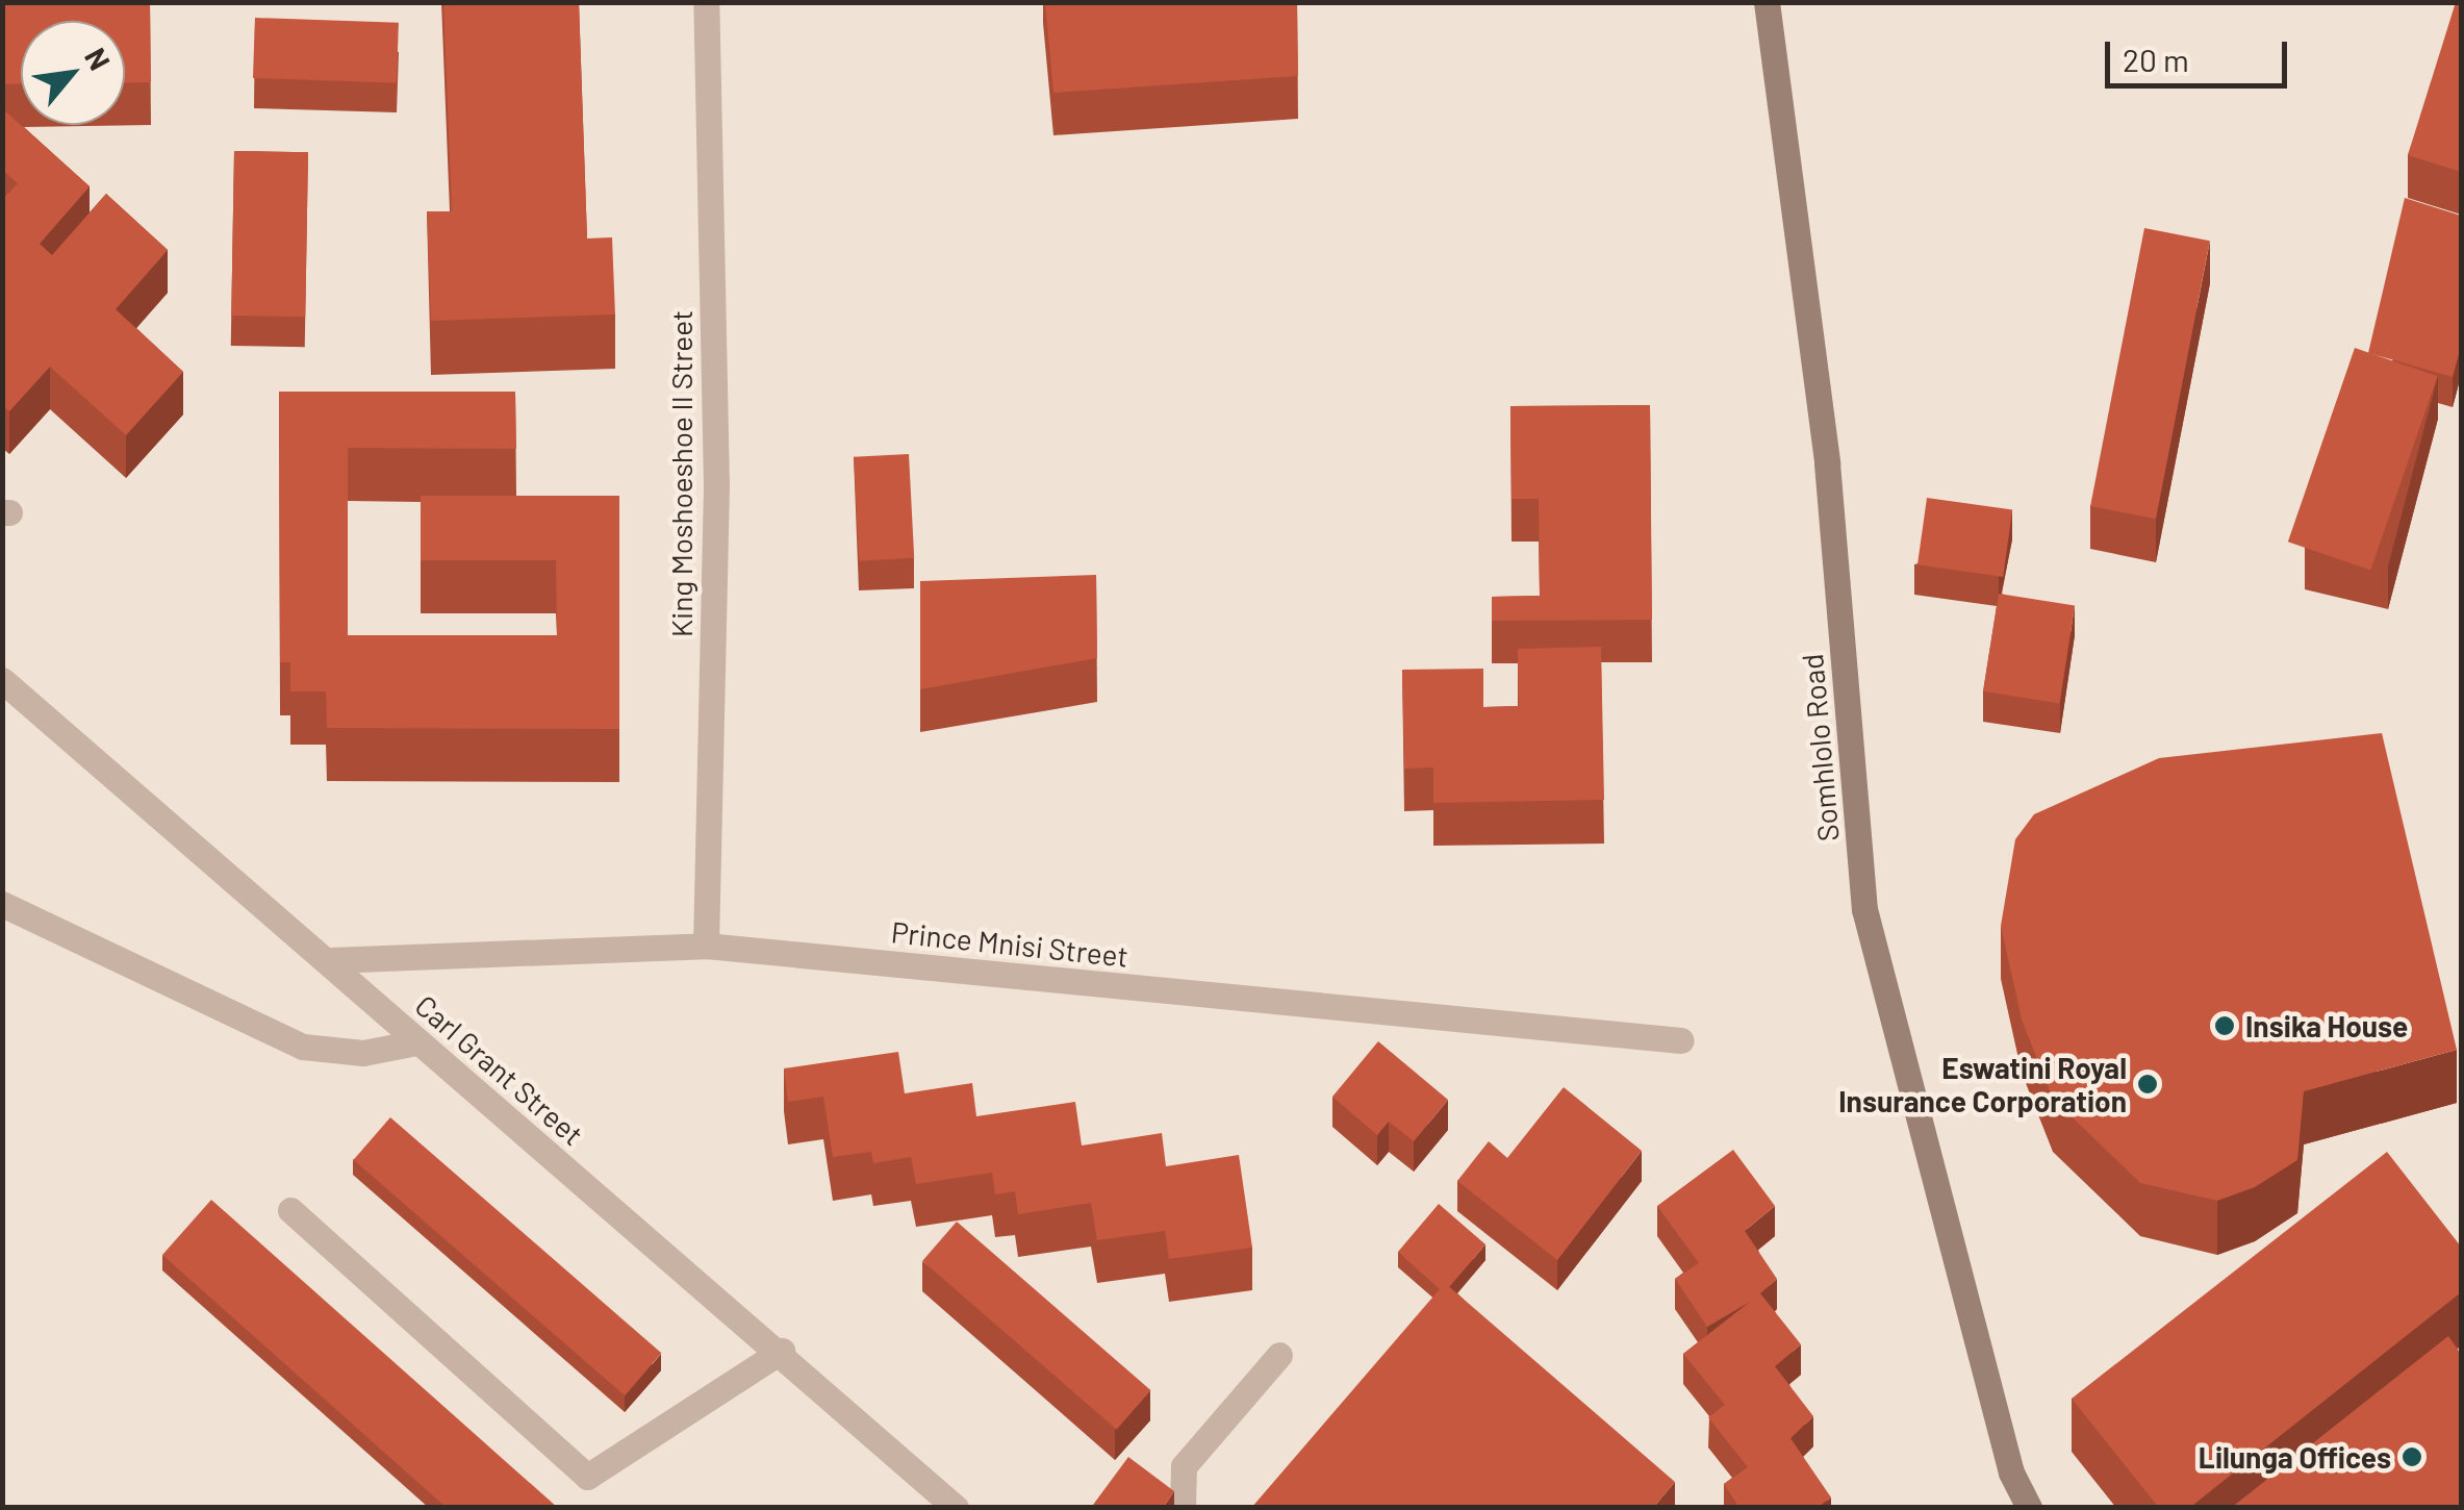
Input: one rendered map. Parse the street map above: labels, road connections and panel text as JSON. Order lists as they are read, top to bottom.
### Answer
{
  "streets": {
    "main road": ["Somhlolo Road"],
    "street": ["King Moshoeshoe II Street", "Prince Mnisi Street", "Carl Grant Street"]
  },
  "crossings": [
    ["King Moshoeshoe II Street", "Prince Mnisi Street"],
    ["Prince Mnisi Street", "Carl Grant Street"]
  ],
  "places": ["Insika House", "Eswatini Royal Insurance Corporation", "Lilunga Offices"],
  "scale_bar": "20 m",
  "north": "top right"
}
